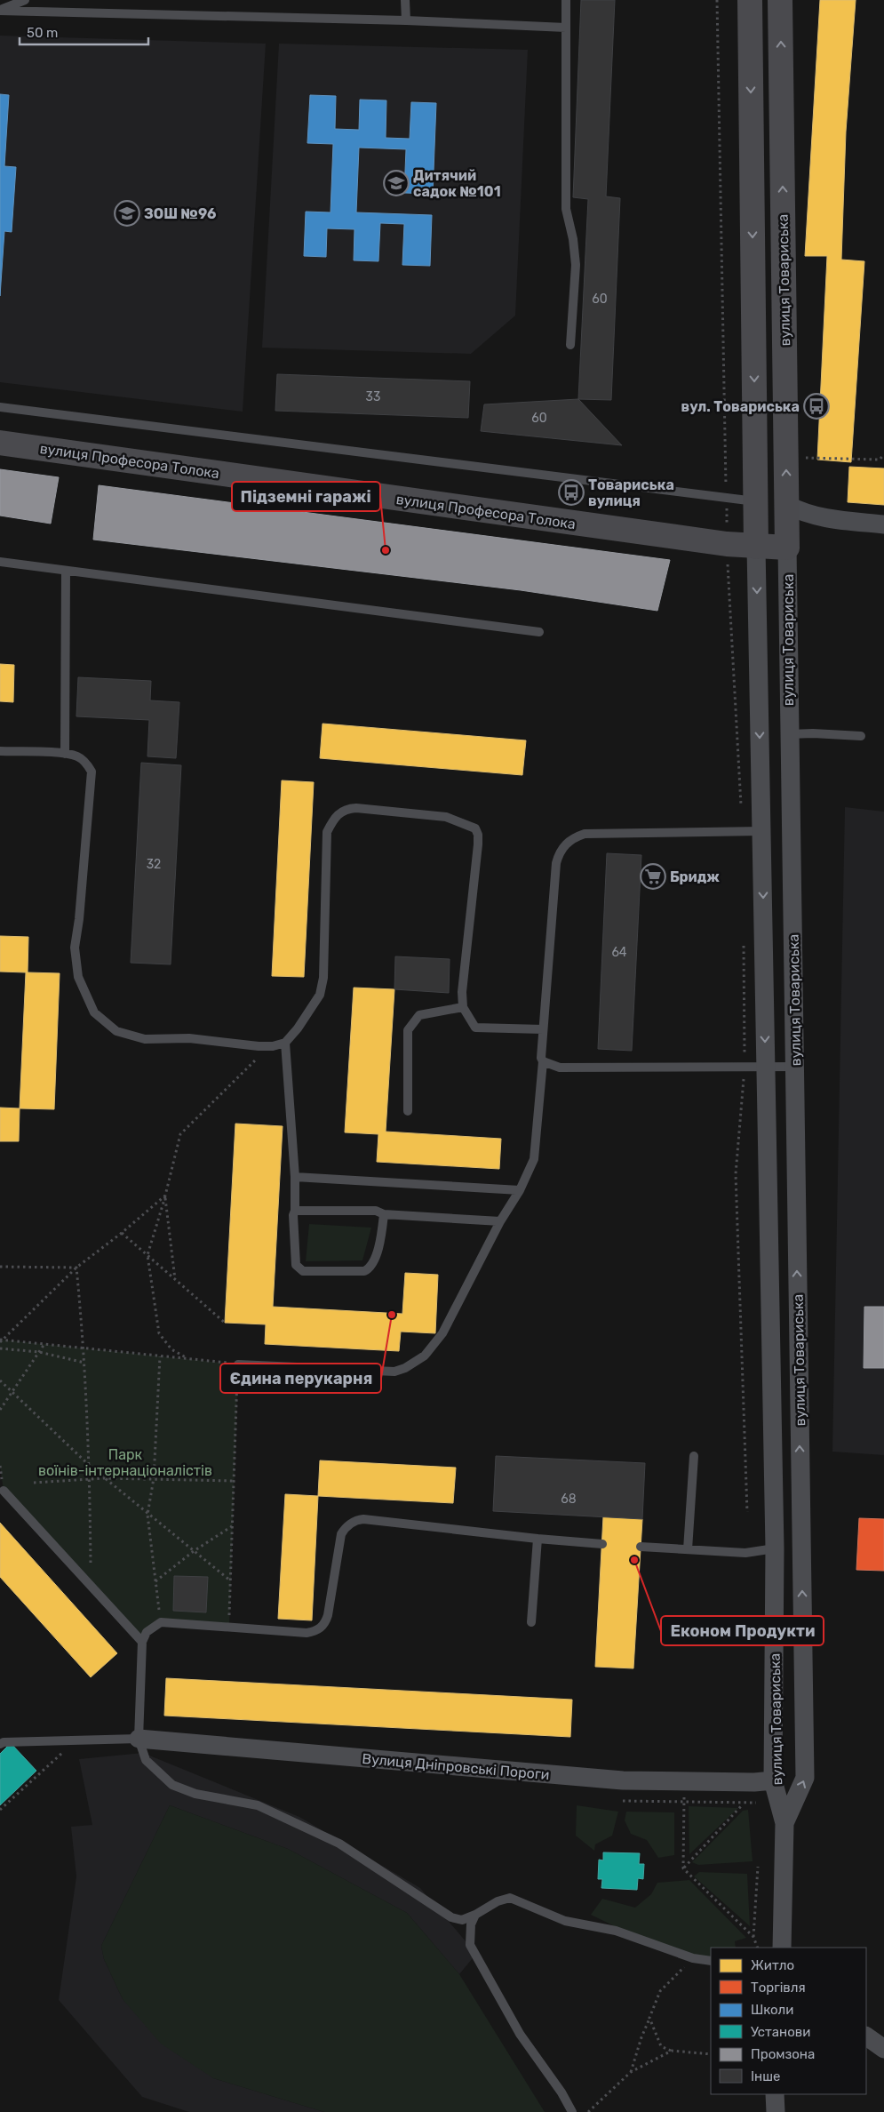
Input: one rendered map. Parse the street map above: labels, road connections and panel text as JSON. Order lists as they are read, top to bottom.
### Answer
{
  "streets": {
    "street": ["вулиця Товариська", "вулиця Професора Толока", "Вулиця Дніпровські Пороги"]
  },
  "crossings": [
    ["вулиця Товариська", "вулиця Професора Толока"],
    ["вулиця Товариська", "Вулиця Дніпровські Пороги"]
  ],
  "parks": ["Парк воїнів-інтернаціоналістів"],
  "places": {
    "school or university": ["Дитячий садок №101", "ЗОШ №96"],
    "bus stop": ["вул. Товариська", "Товариська вулиця"],
    "other": ["Підземні гаражі", "Єдина перукарня", "Економ Продукти"],
    "supermarket": ["Бридж"]
  },
  "house_numbers": [
    "60",
    "33",
    "60",
    "32",
    "64",
    "68"
  ],
  "legend": [
    "Житло",
    "Торгівля",
    "Школи",
    "Установи",
    "Промзона",
    "Інше"
  ],
  "scale_bar": "50 m"
}
